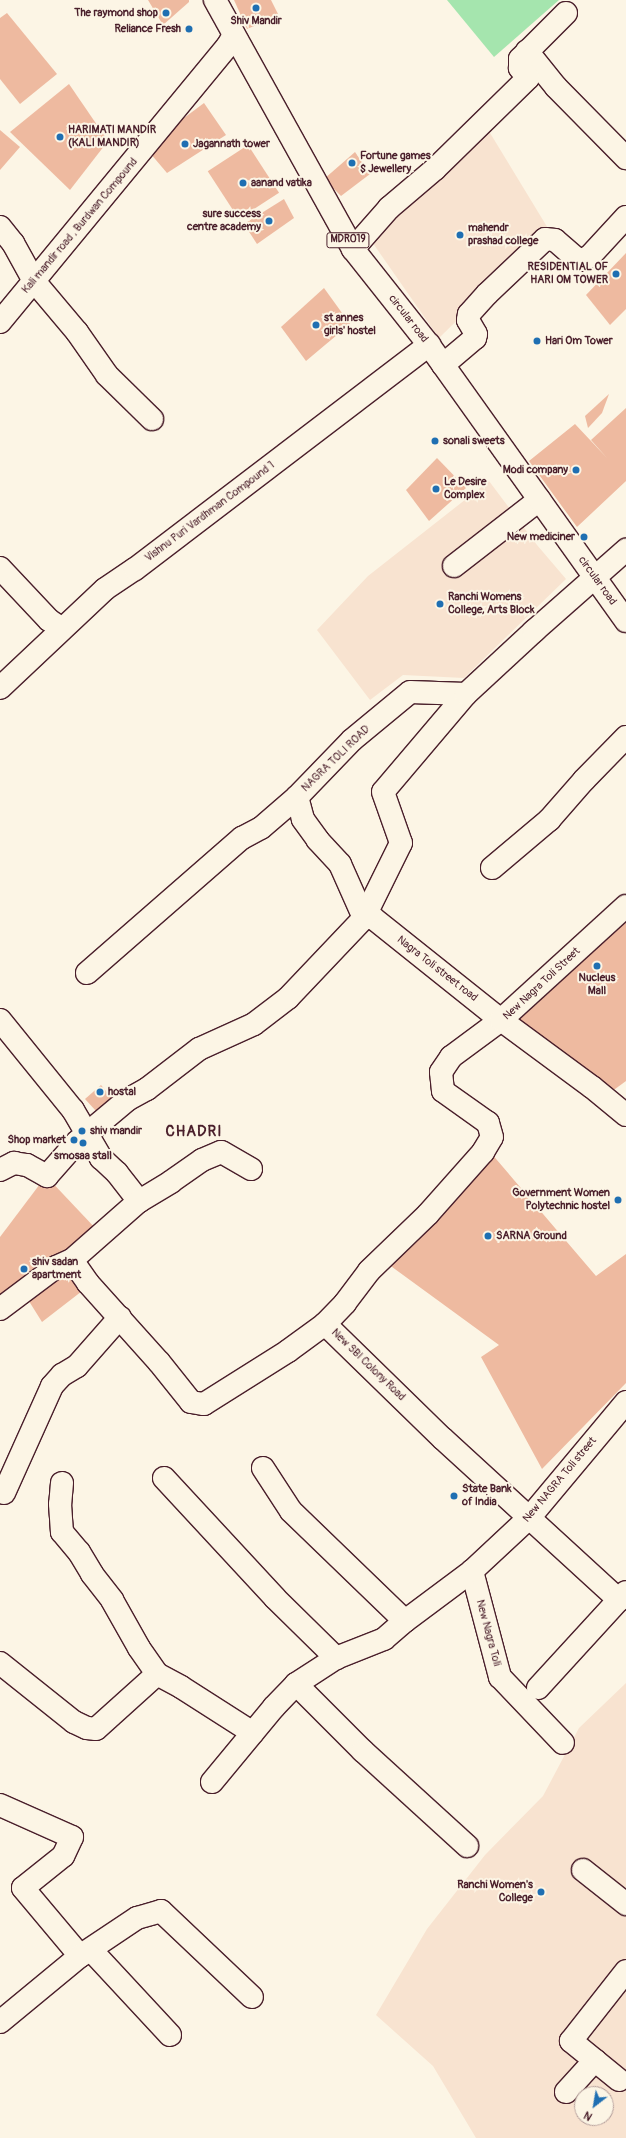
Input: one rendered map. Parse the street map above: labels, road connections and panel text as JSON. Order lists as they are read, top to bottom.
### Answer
{
  "streets": {
    "street": [
      "Kali mandir road , Burdwan Compound",
      "MDR019",
      "circular road",
      "Vishnu Puri Vardhman Compound 1",
      "NAGRA TOLI ROAD",
      "Nagra Toli street road",
      "New Nagra Toli Street",
      "New SBI Colony Road",
      "New NAGRA Toli street",
      "New Nagra Toli"
    ]
  },
  "crossings": [
    ["Kali mandir road , Burdwan Compound", "circular road"],
    ["circular road", "Vishnu Puri Vardhman Compound 1"],
    ["Nagra Toli street road", "New Nagra Toli Street"],
    ["Nagra Toli street road", "New SBI Colony Road"],
    ["New Nagra Toli Street", "New SBI Colony Road"],
    ["New SBI Colony Road", "New NAGRA Toli street"],
    ["New NAGRA Toli street", "New Nagra Toli"]
  ],
  "districts": ["CHADRI"],
  "places": [
    "Shiv Mandir",
    "The raymond shop",
    "Reliance Fresh",
    "HARIMATI MANDIR (KALI MANDIR)",
    "Jagannath tower",
    "Fortune games $ Jewellery",
    "aanand vatika",
    "sure success centre academy",
    "mahendr prashad college",
    "RESIDENTIAL OF HARI OM TOWER",
    "st annes girls' hostel",
    "Hari Om Tower",
    "sonali sweets",
    "Modi company",
    "Le Desire Complex",
    "New mediciner",
    "Ranchi Womens College, Arts Block",
    "Nucleus Mall",
    "hostal",
    "shiv mandir",
    "Shop market",
    "smosaa stall",
    "Government Women Polytechnic hostel",
    "SARNA Ground",
    "shiv sadan apartment",
    "State Bank of India",
    "Ranchi Women's College"
  ],
  "north": "bottom left"
}
